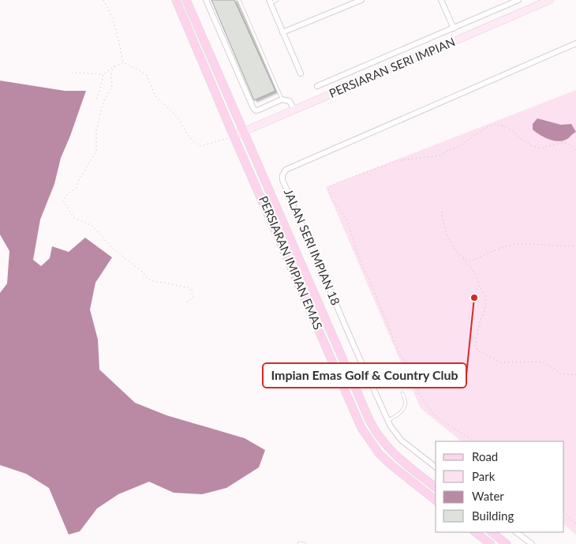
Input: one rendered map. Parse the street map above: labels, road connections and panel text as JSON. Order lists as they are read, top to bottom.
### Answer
{
  "streets": {
    "main road": ["PERSIARAN IMPIAN EMAS"],
    "street": ["PERSIARAN SERI IMPIAN", "JALAN SERI IMPIAN 18"]
  },
  "crossings": [
    ["PERSIARAN SERI IMPIAN", "PERSIARAN IMPIAN EMAS"]
  ],
  "places": ["Impian Emas Golf & Country Club"],
  "legend": [
    "Road",
    "Park",
    "Water",
    "Building"
  ]
}
